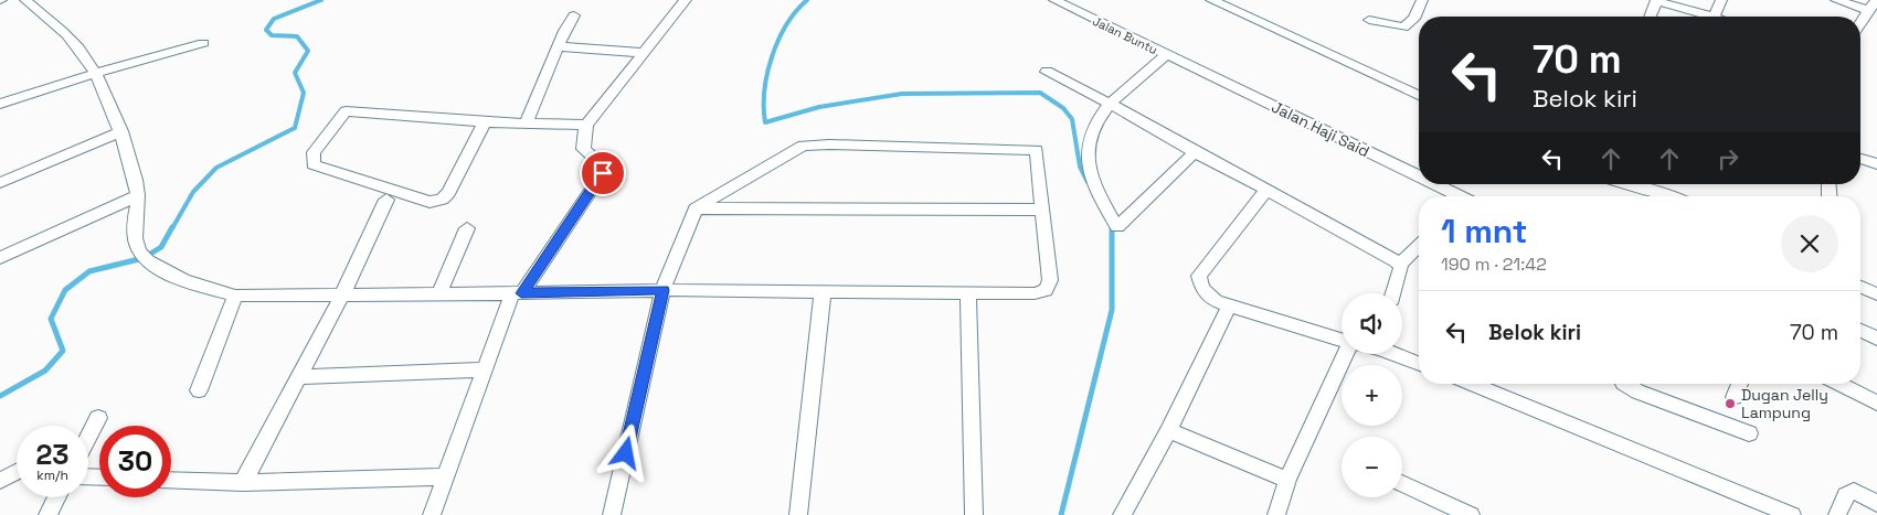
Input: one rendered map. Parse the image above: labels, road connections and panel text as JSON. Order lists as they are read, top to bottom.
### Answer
{
  "streets": {
    "street": ["Jalan Buntu", "Jalan Haji Said"]
  },
  "crossings": [
    ["Jalan Buntu", "Jalan Haji Said"]
  ],
  "places": ["Dugan Jelly Lampung"],
  "page": {
    "turn": ["70 m", "Belok kiri"],
    "heading": ["1 mnt", "190 m · 21:42"],
    "list": [
      {
        "name": "Belok kiri",
        "value": "70 m"
      }
    ],
    "map_buttons": ["+", "−"],
    "speed": "23 km/h",
    "limit": "30"
  }
}
